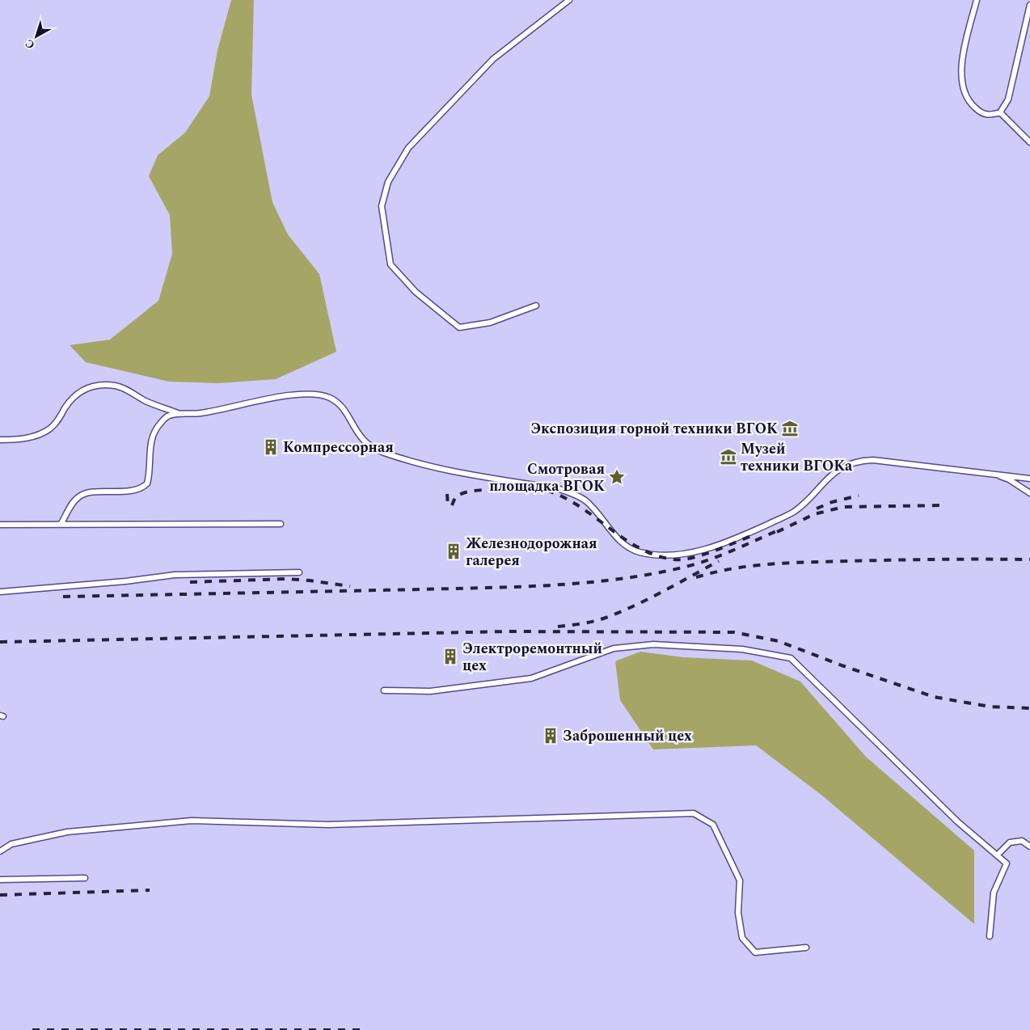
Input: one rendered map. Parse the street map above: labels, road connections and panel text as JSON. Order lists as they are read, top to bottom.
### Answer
{
  "places": {
    "museum": ["Экспозиция горной техники ВГОК", "Музей техники ВГОКа"],
    "building": [
      "Компрессорная",
      "Железнодорожная галерея",
      "Электроремонтный цех",
      "Заброшенный цех"
    ],
    "place": ["Смотровая площадка ВГОК"]
  },
  "north": "bottom left"
}
